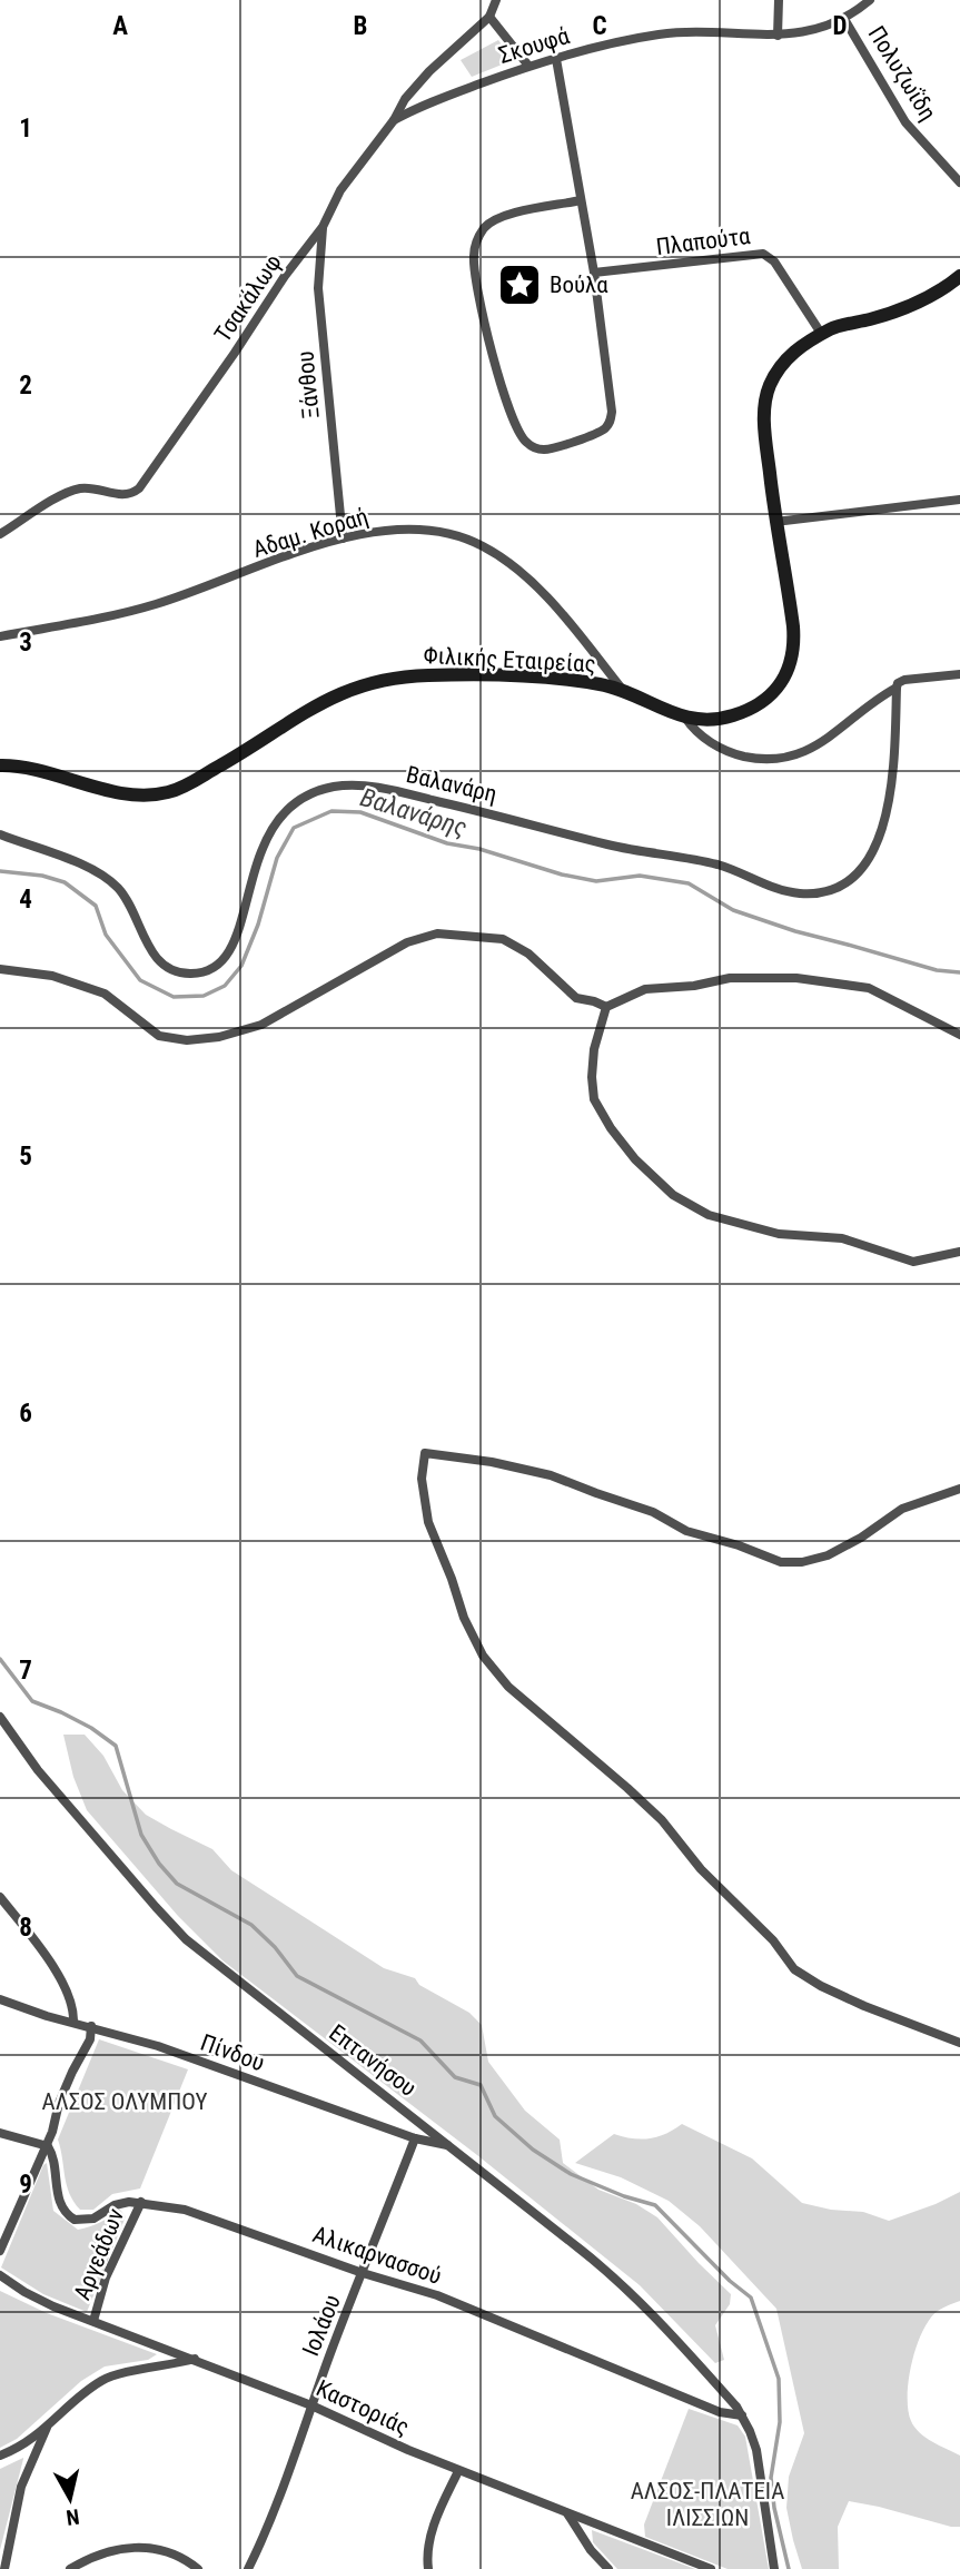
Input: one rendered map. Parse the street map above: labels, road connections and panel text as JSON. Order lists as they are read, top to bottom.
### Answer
{
  "streets": {
    "main road": ["Φιλικής Εταιρείας"],
    "street": [
      "Σκουφά",
      "Πολυζωΐδη",
      "Πλαπούτα",
      "Τσακάλωφ",
      "Ξάνθου",
      "Αδαμ. Κοραή",
      "Βαλανάρη",
      "Πίνδου",
      "Επτανήσου",
      "Αργεάδων",
      "Αλικαρνασσού",
      "Ιολάου",
      "Καστοριάς"
    ]
  },
  "crossings": [
    ["Σκουφά", "Πολυζωΐδη"],
    ["Σκουφά", "Τσακάλωφ"],
    ["Πλαπούτα", "Φιλικής Εταιρείας"],
    ["Τσακάλωφ", "Ξάνθου"],
    ["Ξάνθου", "Αδαμ. Κοραή"],
    ["Αδαμ. Κοραή", "Φιλικής Εταιρείας"],
    ["Πίνδου", "Επτανήσου"],
    ["Πίνδου", "Ιολάου"],
    ["Επτανήσου", "Αλικαρνασσού"],
    ["Αργεάδων", "Αλικαρνασσού"],
    ["Αργεάδων", "Καστοριάς"],
    ["Αλικαρνασσού", "Ιολάου"],
    ["Ιολάου", "Καστοριάς"]
  ],
  "water": ["Βαλανάρης"],
  "parks": ["ΑΛΣΟΣ ΟΛΥΜΠΟΥ", "ΑΛΣΟΣ-ΠΛΑΤΕΙΑ ΙΛΙΣΣΙΩΝ"],
  "places": {
    "place": ["Βούλα"]
  },
  "north": "bottom",
  "grid": {
    "columns": [
      "A",
      "B",
      "C",
      "D"
    ],
    "rows": [
      "1",
      "2",
      "3",
      "4",
      "5",
      "6",
      "7",
      "8",
      "9"
    ]
  }
}
